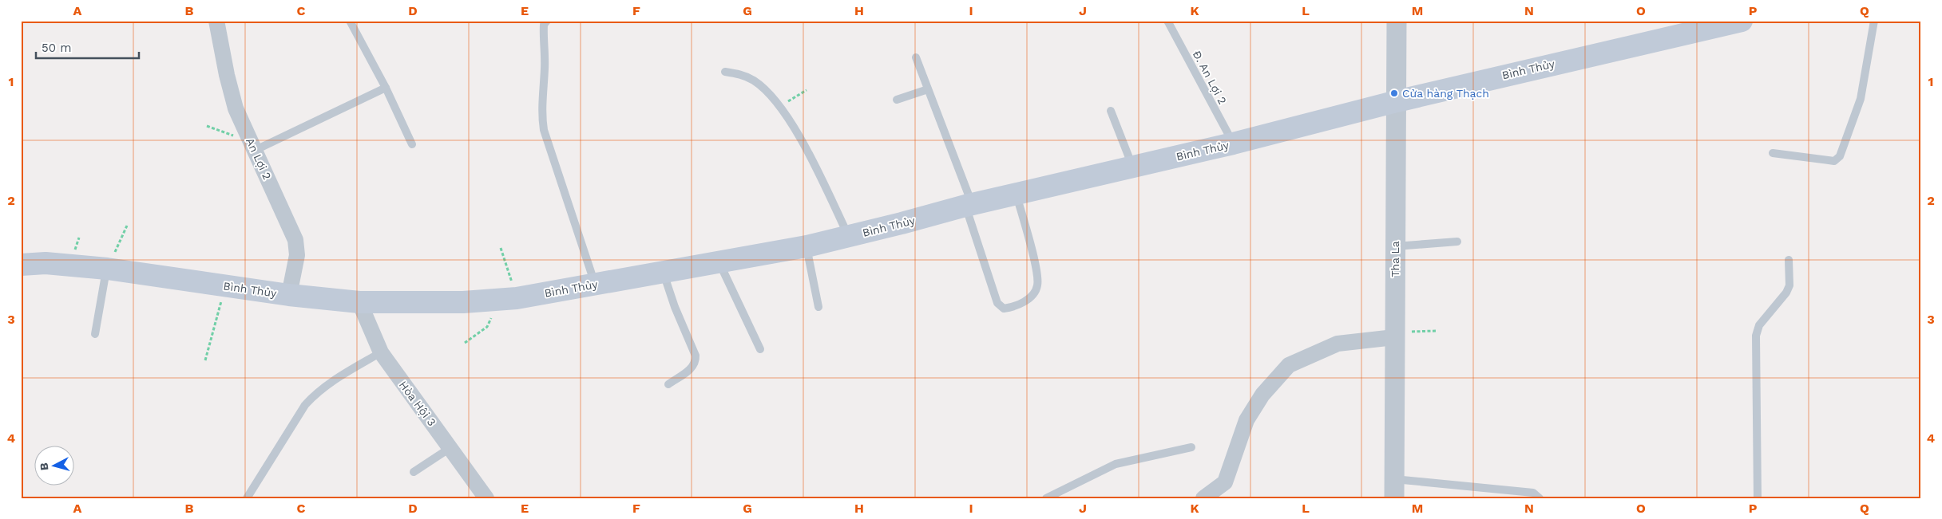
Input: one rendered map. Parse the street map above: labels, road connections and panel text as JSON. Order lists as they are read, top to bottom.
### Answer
{
  "streets": {
    "main road": ["Bình Thủy"],
    "street": ["An Lợi 2", "Tha La", "Hòa Hội 3"],
    "lane": ["Đ. An Lợi 2"]
  },
  "crossings": [
    ["Bình Thủy", "Đ. An Lợi 2"],
    ["Bình Thủy", "An Lợi 2"],
    ["Bình Thủy", "Tha La"],
    ["Bình Thủy", "Hòa Hội 3"]
  ],
  "places": ["Cửa hàng Thạch"],
  "scale_bar": "50 m",
  "north": "left",
  "grid": {
    "columns": [
      "A",
      "B",
      "C",
      "D",
      "E",
      "F",
      "G",
      "H",
      "I",
      "J",
      "K",
      "L",
      "M",
      "N",
      "O",
      "P",
      "Q"
    ],
    "rows": [
      "1",
      "2",
      "3",
      "4"
    ]
  }
}
